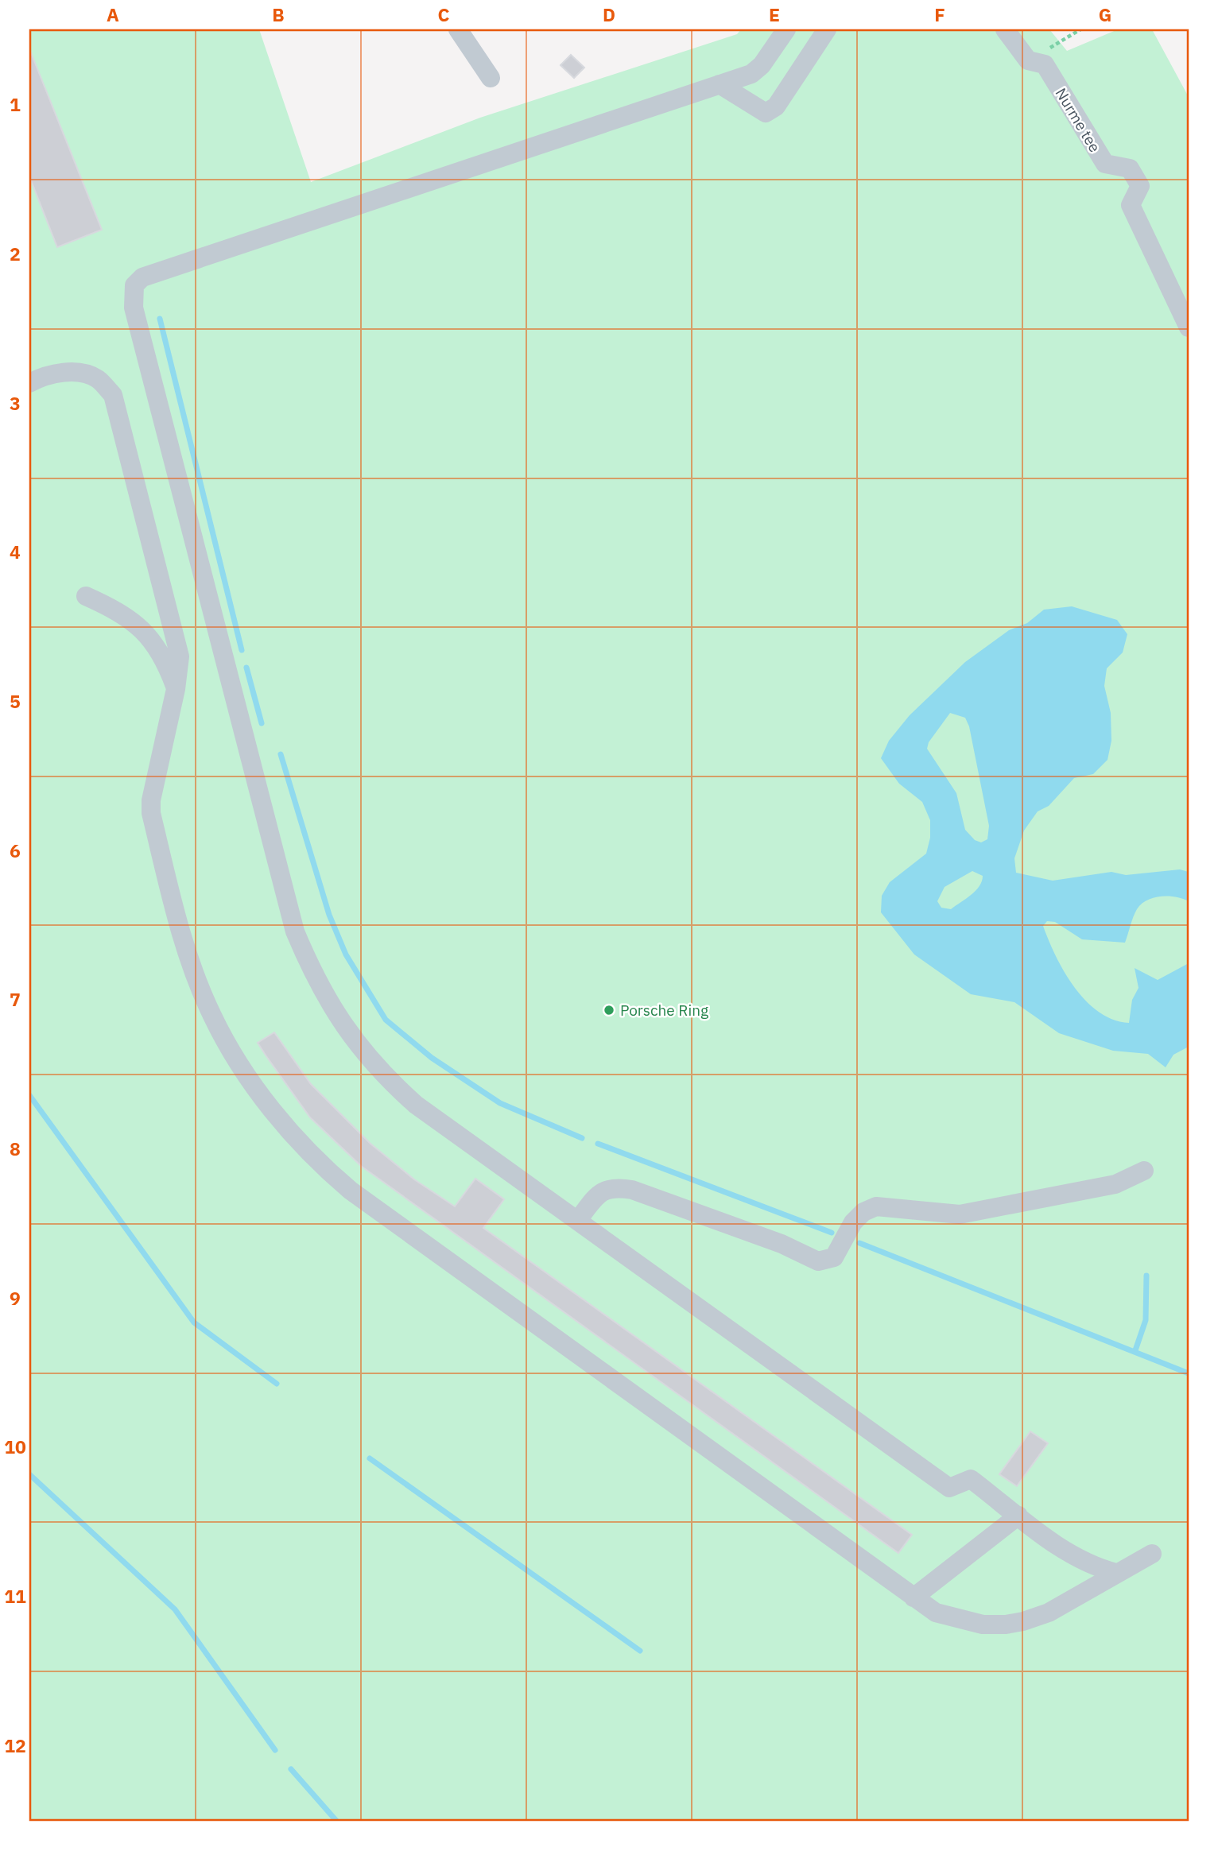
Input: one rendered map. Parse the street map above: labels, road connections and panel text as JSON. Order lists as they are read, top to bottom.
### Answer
{
  "streets": {
    "lane": ["Nurme tee"]
  },
  "places": ["Porsche Ring"],
  "grid": {
    "columns": [
      "A",
      "B",
      "C",
      "D",
      "E",
      "F",
      "G"
    ],
    "rows": [
      "1",
      "2",
      "3",
      "4",
      "5",
      "6",
      "7",
      "8",
      "9",
      "10",
      "11",
      "12"
    ]
  }
}
